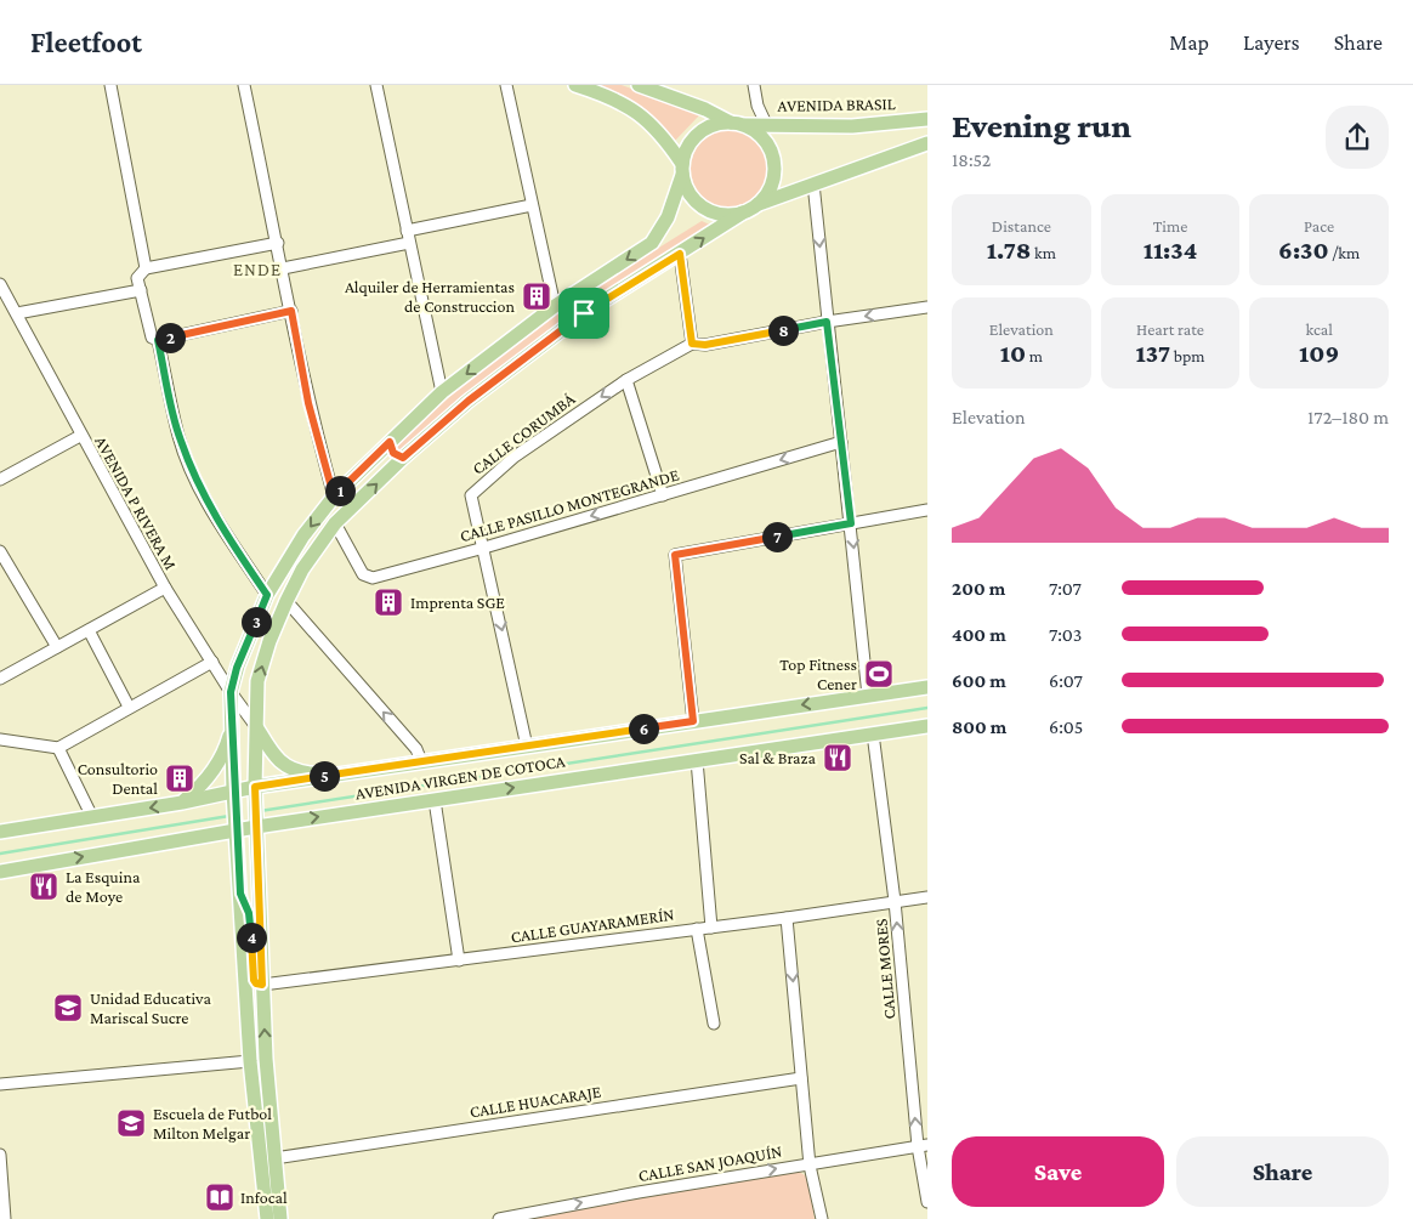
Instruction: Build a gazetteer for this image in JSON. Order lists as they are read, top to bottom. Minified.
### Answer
{"streets":{"main road":["AVENIDA BRASIL","AVENIDA VIRGEN DE COTOCA"],"street":["CALLE CORUMBÁ","AVENIDA P RIVERA M","CALLE PASILLO MONTEGRANDE","CALLE GUAYARAMERÍN","CALLE MORES","CALLE HUACARAJE","CALLE SAN JOAQUÍN"]},"crossings":[["CALLE CORUMBÁ","CALLE PASILLO MONTEGRANDE"],["CALLE CORUMBÁ","AVENIDA VIRGEN DE COTOCA"],["AVENIDA VIRGEN DE COTOCA","CALLE MORES"],["CALLE GUAYARAMERÍN","CALLE MORES"],["CALLE MORES","CALLE SAN JOAQUÍN"]],"one_way":["CALLE PASILLO MONTEGRANDE","CALLE MORES","CALLE SAN JOAQUÍN"],"districts":["ENDE"],"places":{"building":["Alquiler de Herramientas de Construccion","Imprenta SGE","Consultorio Dental"],"sports":["Top Fitness Cener"],"restaurant":["Sal & Braza","La Esquina de Moye"],"school or university":["Unidad Educativa Mariscal Sucre","Escuela de Futbol Milton Melgar"],"library":["Infocal"]},"page":{"header":"Fleetfoot","nav":["Map","Layers","Share"],"heading":["Evening run","18:52"],"stats":[["Distance","1.78 km"],["Time","11:34"],["Pace","6:30 /km"],["Elevation","10 m"],["Heart rate","137 bpm"],["kcal","109"]],"pins":["8","2","1","7","3","6","5","4"],"chart":["Elevation","172–180 m"],"list":[{"name":"200 m","note":"7:07"},{"name":"400 m","note":"7:03"},{"name":"600 m","note":"6:07"},{"name":"800 m","note":"6:05"}],"buttons":["Save","Share"]}}
